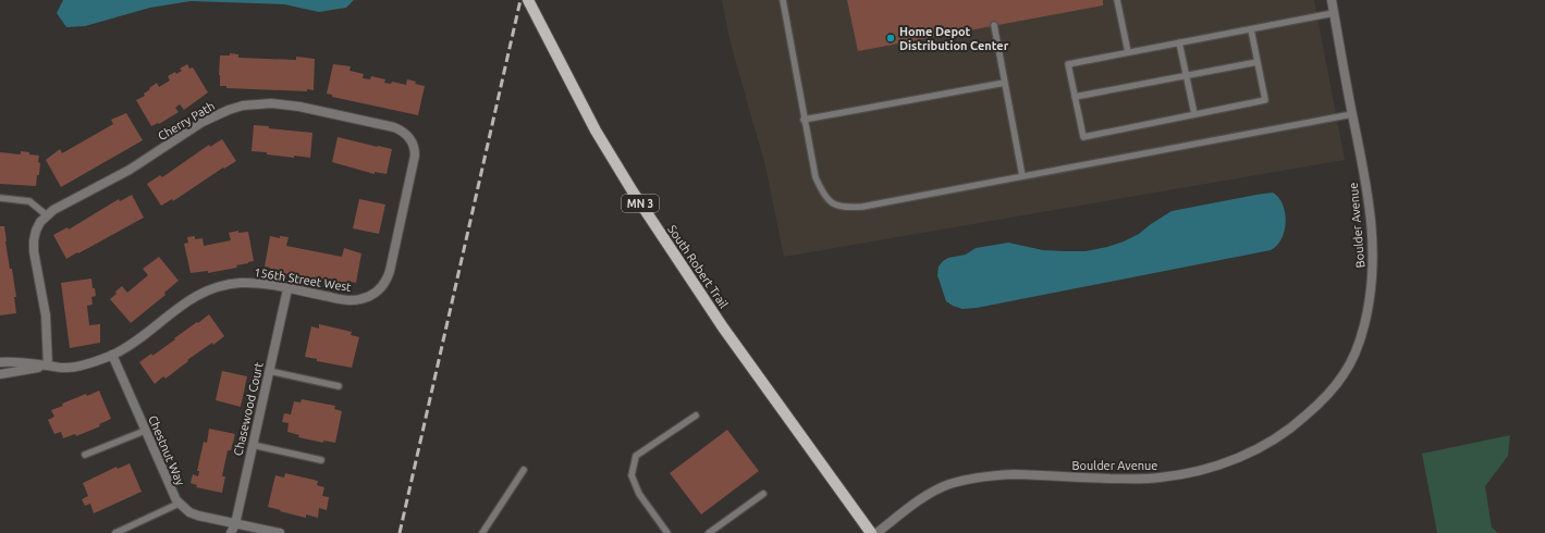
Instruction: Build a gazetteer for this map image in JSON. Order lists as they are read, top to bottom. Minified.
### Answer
{"streets":{"main road":["MN 3","South Robert Trail"],"street":["Cherry Path","Boulder Avenue","156th Street West","Chasewood Court","Chestnut Way"]},"crossings":[["Cherry Path","156th Street West"],["156th Street West","Chasewood Court"],["156th Street West","Chestnut Way"],["Chasewood Court","Chestnut Way"]],"places":["Home Depot Distribution Center"]}
